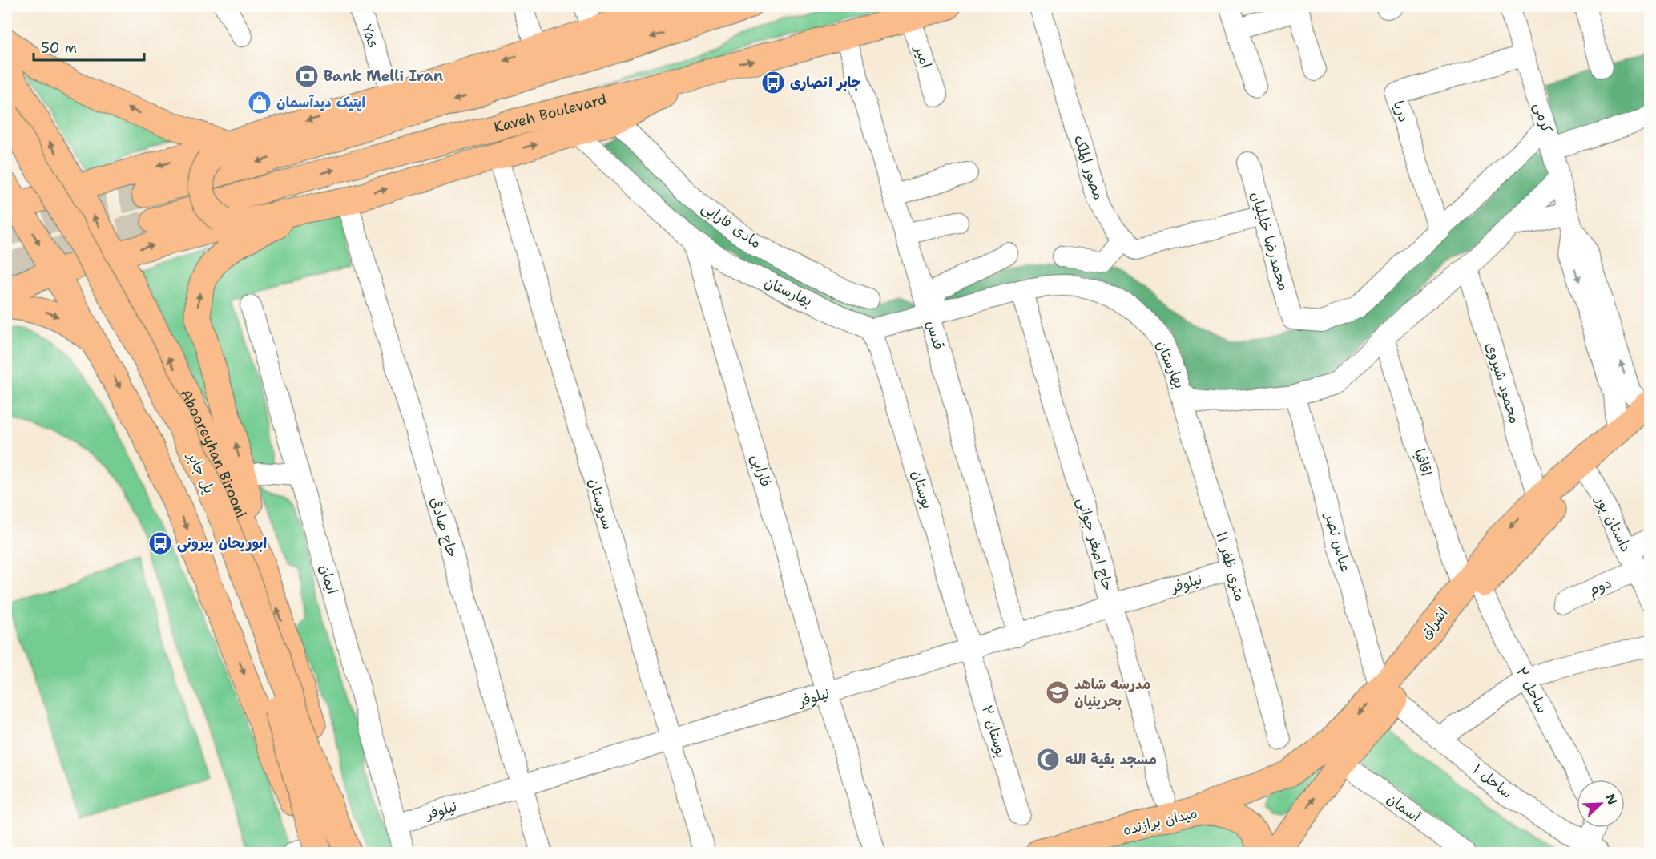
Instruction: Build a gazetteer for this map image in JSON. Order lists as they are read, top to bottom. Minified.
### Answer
{"streets":{"main road":["Kaveh Boulevard","Abooreyhan Birooni","پل جابر","اشراق","میدان برازنده"],"street":["Yas","امیر","دریا","کرمی","مصور الملک","مادی فارابی","محمدرضا خلیلیان","بهارستان","قدس","محمود شیروی","اقاقیا","فارابی","بوستان","سروستان","داستان پور","حاج صادقی","عباس نصر","حاج اصغر جوانی","۱۱ متری ظفر","ایمان","نیلوفر","دوم","ساحل ۲","بوستان ۲","ساحل ۱","آسمان"]},"crossings":[["امیر","Kaveh Boulevard"],["دریا","کرمی"],["دریا","محمدرضا خلیلیان"],["Kaveh Boulevard","قدس"],["کرمی","بهارستان"],["کرمی","اشراق"],["مصور الملک","محمدرضا خلیلیان"],["بهارستان","قدس"],["بهارستان","محمود شیروی"],["بهارستان","اقاقیا"],["بهارستان","فارابی"],["بهارستان","بوستان"],["بهارستان","عباس نصر"],["بهارستان","حاج اصغر جوانی"],["بهارستان","۱۱ متری ظفر"],["قدس","نیلوفر"],["محمود شیروی","اشراق"],["Abooreyhan Birooni","پل جابر"],["اقاقیا","اشراق"],["اقاقیا","ساحل ۲"],["فارابی","نیلوفر"],["بوستان","نیلوفر"],["بوستان","بوستان ۲"],["سروستان","نیلوفر"],["داستان پور","دوم"],["داستان پور","اشراق"],["حاج صادقی","نیلوفر"],["عباس نصر","اشراق"],["عباس نصر","ساحل ۱"],["حاج اصغر جوانی","نیلوفر"],["۱۱ متری ظفر","نیلوفر"],["ایمان","نیلوفر"],["نیلوفر","بوستان ۲"],["اشراق","ساحل ۲"],["اشراق","ساحل ۱"],["اشراق","آسمان"],["اشراق","میدان برازنده"]],"places":{"bank":["Bank Melli Iran"],"bus stop":["جابر انصاری","ابوریحان بیرونی"],"shop":["اپتیک دیدآسمان"],"school or university":["مدرسه شاهد بحرینیان"],"mosque":["مسجد بقیة الله"]},"scale_bar":"50 m","north":"top right"}
